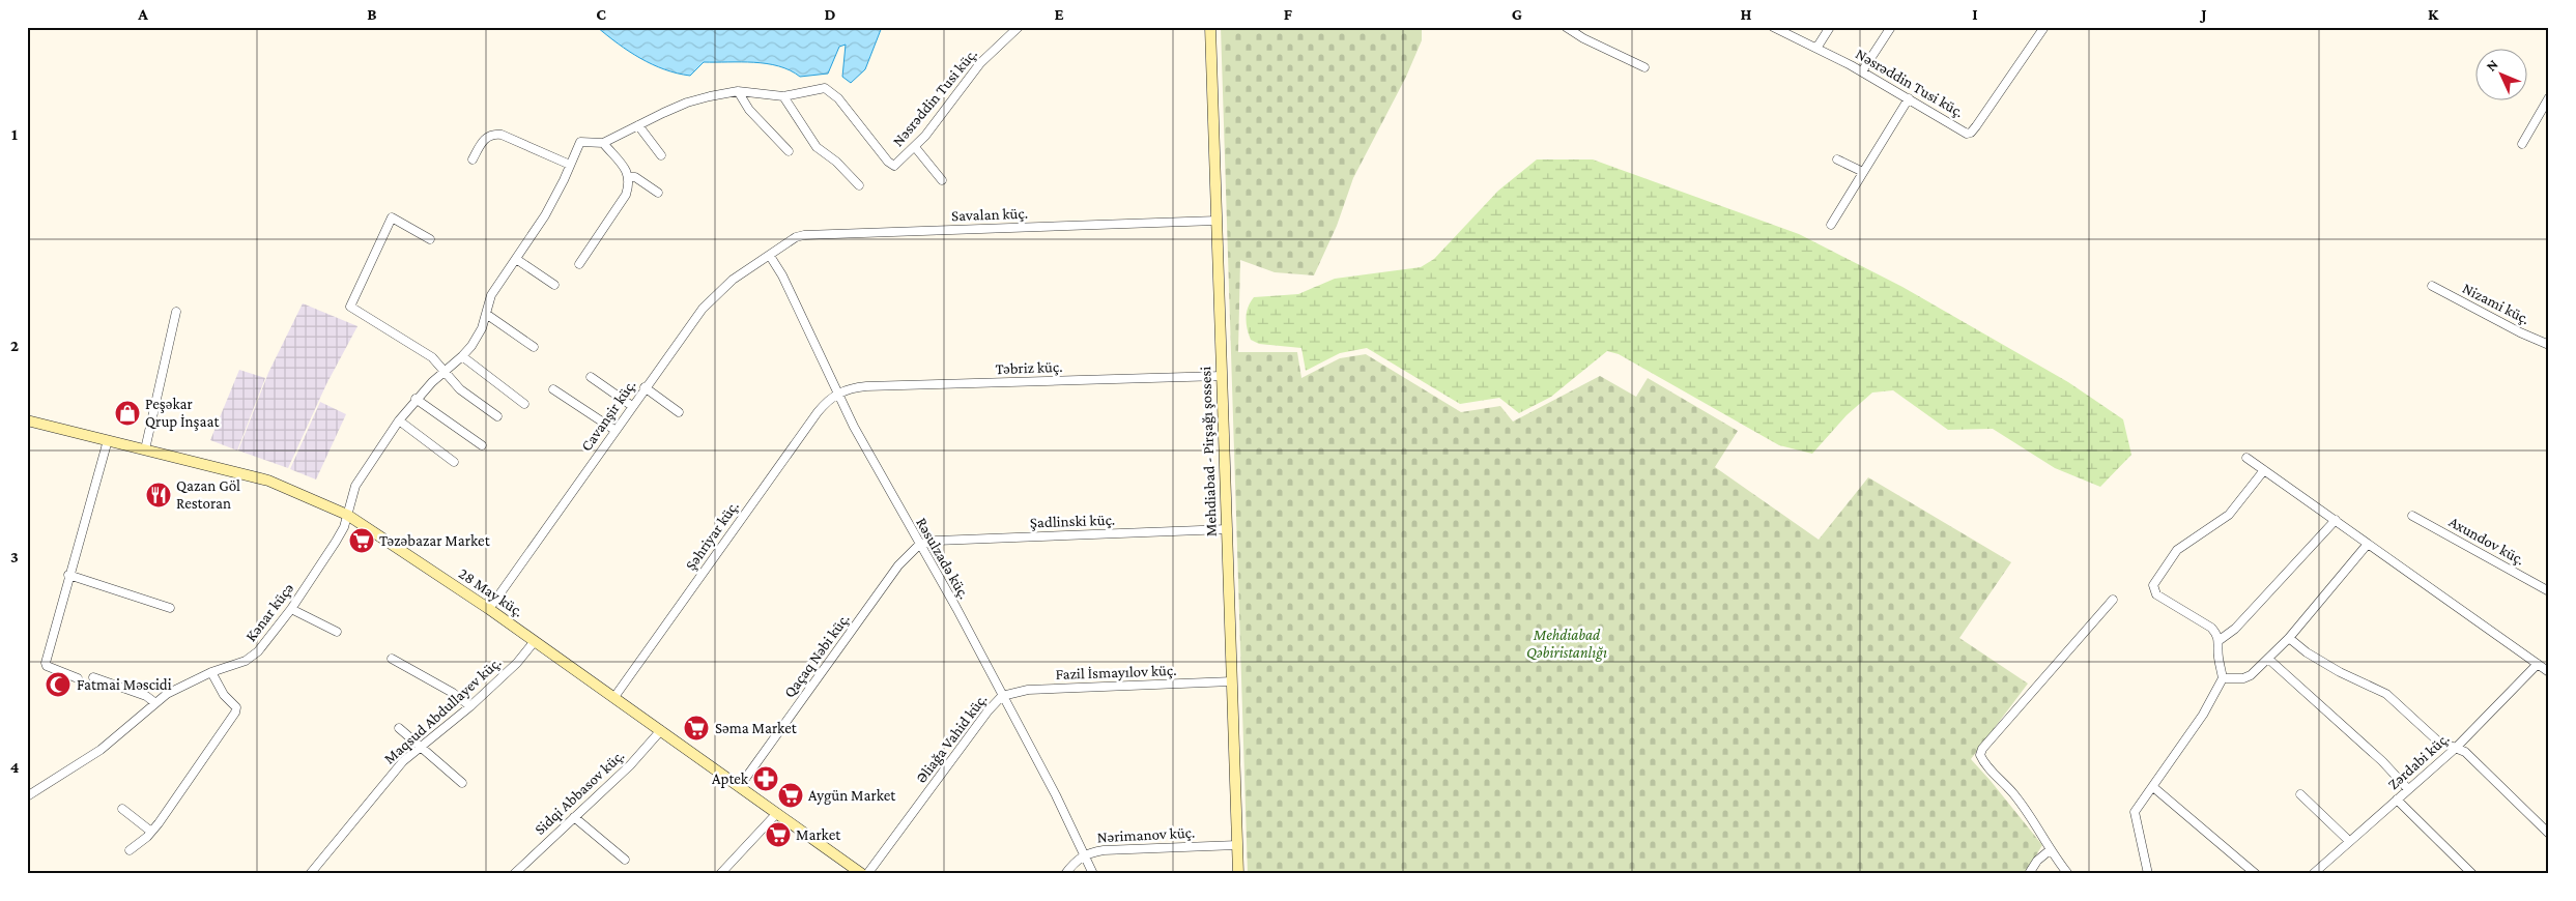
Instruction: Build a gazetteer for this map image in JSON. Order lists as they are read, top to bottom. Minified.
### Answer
{"streets":{"street":["Nəsrəddin Tusi küç.","Savalan küç.","Nizami küç.","Təbriz küç.","Cavanşir küç.","Mehdiabad - Pirşağı şossesi","Şadlinski küç.","Şəhriyar küç.","Axundov küç.","Rəsulzadə küç.","28 May küç.","Kənar küçə","Qaçaq Nəbi küç.","Fazil İsmayılov küç.","Maqsud Abdullayev küç.","Əliağa Vahid küç.","Zərdabi küç.","Sidqi Abbasov küç.","Nərimanov küç."]},"crossings":[["Nəsrəddin Tusi küç.","Kənar küçə"],["Savalan küç.","Cavanşir küç."],["Savalan küç.","Mehdiabad - Pirşağı şossesi"],["Savalan küç.","Rəsulzadə küç."],["Təbriz küç.","Mehdiabad - Pirşağı şossesi"],["Təbriz küç.","Şəhriyar küç."],["Təbriz küç.","Rəsulzadə küç."],["Cavanşir küç.","Rəsulzadə küç."],["Cavanşir küç.","28 May küç."],["Mehdiabad - Pirşağı şossesi","Şadlinski küç."],["Mehdiabad - Pirşağı şossesi","Fazil İsmayılov küç."],["Mehdiabad - Pirşağı şossesi","Nərimanov küç."],["Şadlinski küç.","Rəsulzadə küç."],["Şadlinski küç.","Qaçaq Nəbi küç."],["Şəhriyar küç.","Rəsulzadə küç."],["Şəhriyar küç.","28 May küç."],["Rəsulzadə küç.","Qaçaq Nəbi küç."],["Rəsulzadə küç.","Fazil İsmayılov küç."],["Rəsulzadə küç.","Əliağa Vahid küç."],["Rəsulzadə küç.","Nərimanov küç."],["28 May küç.","Kənar küçə"],["28 May küç.","Qaçaq Nəbi küç."],["28 May küç.","Maqsud Abdullayev küç."],["28 May küç.","Sidqi Abbasov küç."],["Fazil İsmayılov küç.","Əliağa Vahid küç."]],"parks":["Mehdiabad Qəbiristanlığı"],"places":{"shop":["Peşəkar Qrup İnşaat"],"restaurant":["Qazan Göl Restoran"],"supermarket":["Təzəbazar Market","Səma Market","Aygün Market","Market"],"mosque":["Fatmai Məscidi"],"pharmacy":["Aptek"]},"north":"top left","grid":{"columns":["A","B","C","D","E","F","G","H","I","J","K"],"rows":["1","2","3","4"]}}
